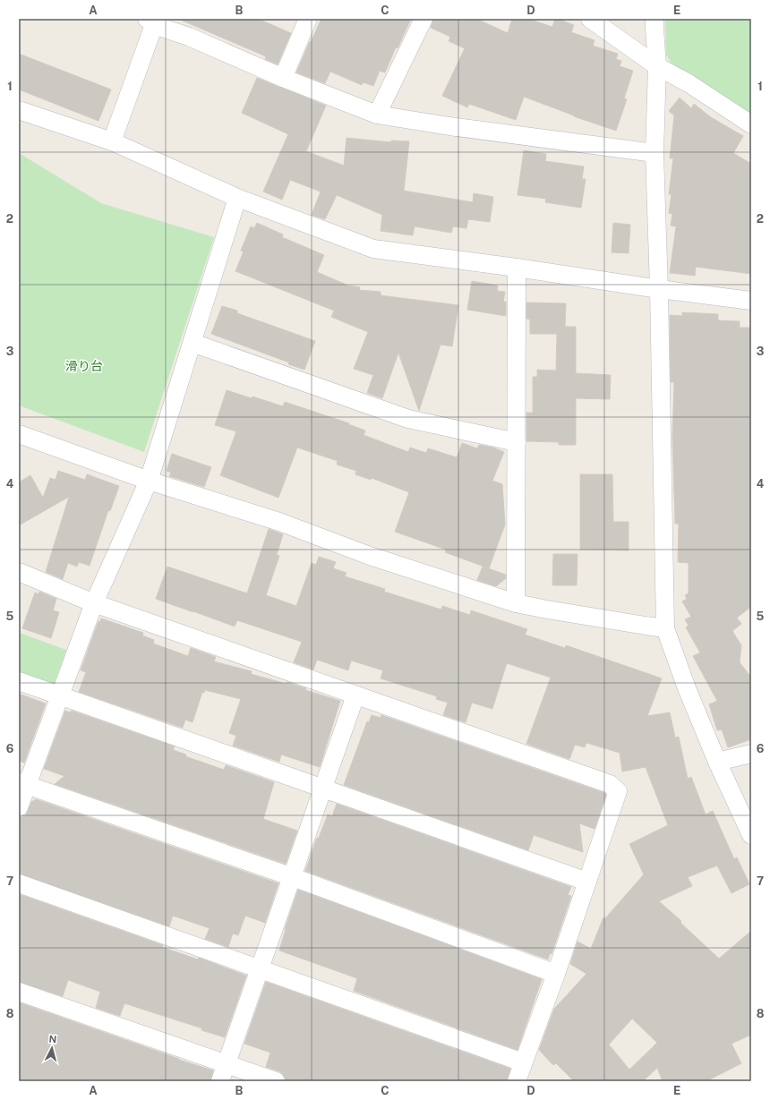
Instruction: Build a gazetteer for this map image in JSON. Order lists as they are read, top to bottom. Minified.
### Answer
{"parks":["滑り台"],"north":"top","grid":{"columns":["A","B","C","D","E"],"rows":["1","2","3","4","5","6","7","8"]}}
